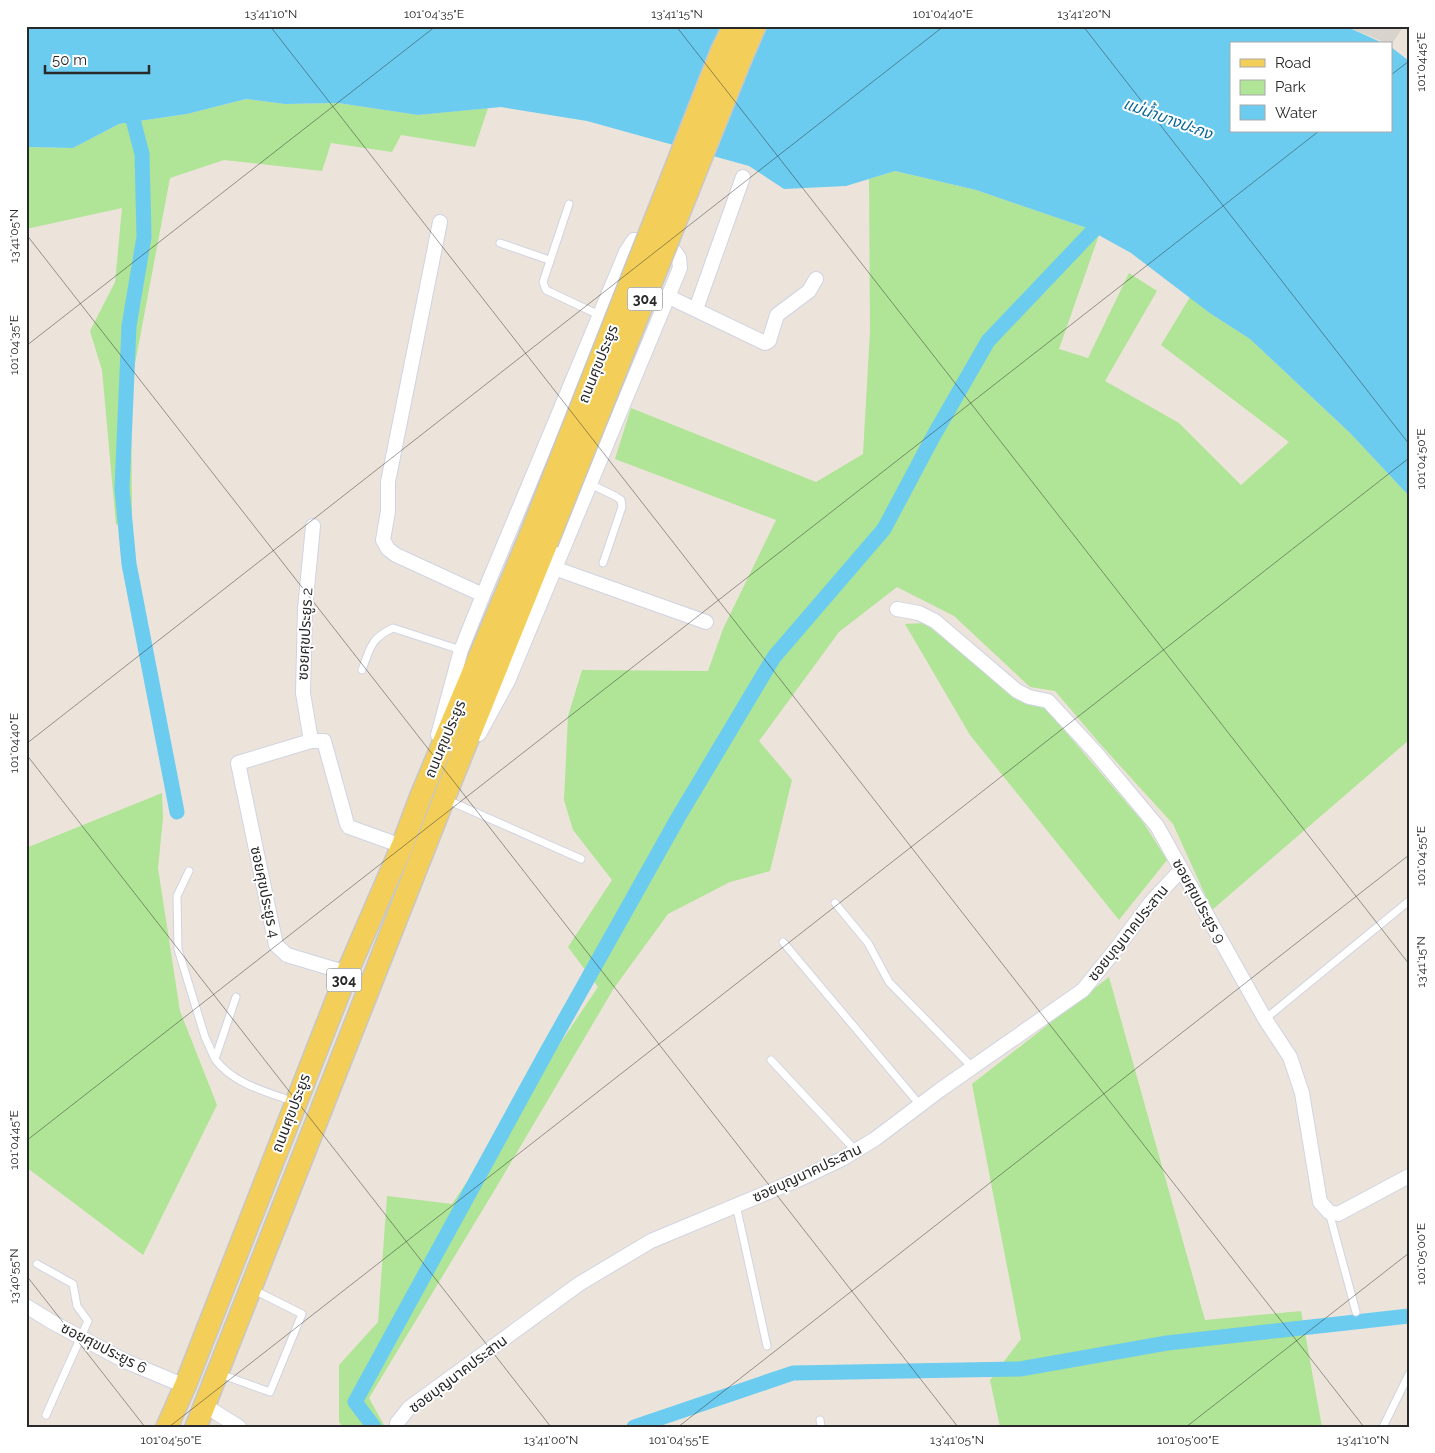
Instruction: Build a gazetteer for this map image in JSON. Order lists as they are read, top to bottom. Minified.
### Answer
{"streets":{"main road":["304","ถนนศุขประยูร"],"street":["ซอยศุขประยูร 2","ซอยศุขประยูร 4","ซอยศุขประยูร 9","ซอยบุญนาคประสาน","ซอยศุขประยูร 6"]},"crossings":[["ถนนศุขประยูร","ซอยศุขประยูร 4"],["ถนนศุขประยูร","ซอยศุขประยูร 6"],["ซอยศุขประยูร 2","ซอยศุขประยูร 4"],["ซอยศุขประยูร 9","ซอยบุญนาคประสาน"]],"water":["แม่น้ำบางปะกง"],"legend":["Road","Park","Water"],"scale_bar":"50 m","coordinates":["13°41'10\"N","101°04'35\"E","13°41'15\"N","101°04'40\"E","13°41'20\"N","101°04'45\"E","13°41'05\"N","101°04'50\"E","101°04'55\"E","101°05'00\"E","13°40'55\"N","13°41'00\"N"]}
